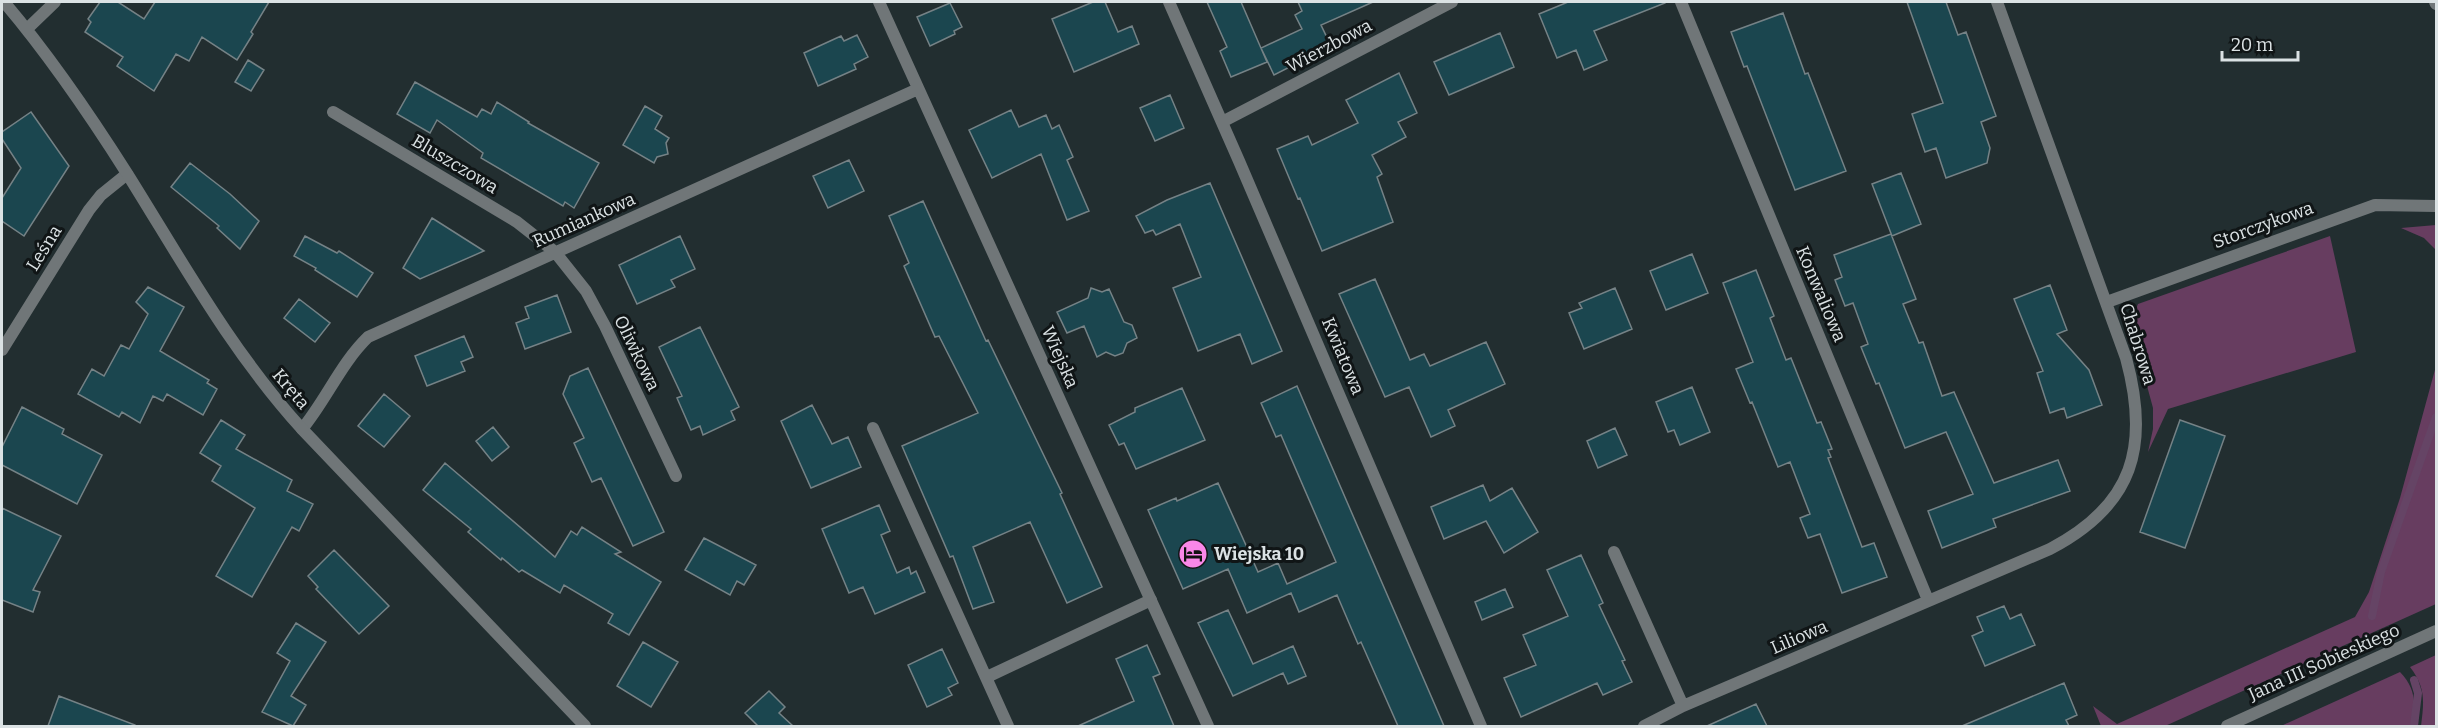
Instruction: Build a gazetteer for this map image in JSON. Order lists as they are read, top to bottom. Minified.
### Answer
{"streets":{"street":["Wierzbowa","Bluszczowa","Rumiankowa","Storczykowa","Leśna","Konwaliowa","Chabrowa","Oliwkowa","Kwiatowa","Wiejska","Kręta","Liliowa","Jana III Sobieskiego"]},"crossings":[["Wierzbowa","Kwiatowa"],["Bluszczowa","Rumiankowa"],["Bluszczowa","Oliwkowa"],["Rumiankowa","Oliwkowa"],["Rumiankowa","Wiejska"],["Rumiankowa","Kręta"],["Storczykowa","Chabrowa"],["Leśna","Kręta"],["Konwaliowa","Chabrowa"],["Konwaliowa","Liliowa"],["Chabrowa","Liliowa"]],"places":{"hotel":["Wiejska 10"]},"scale_bar":"20 m"}
